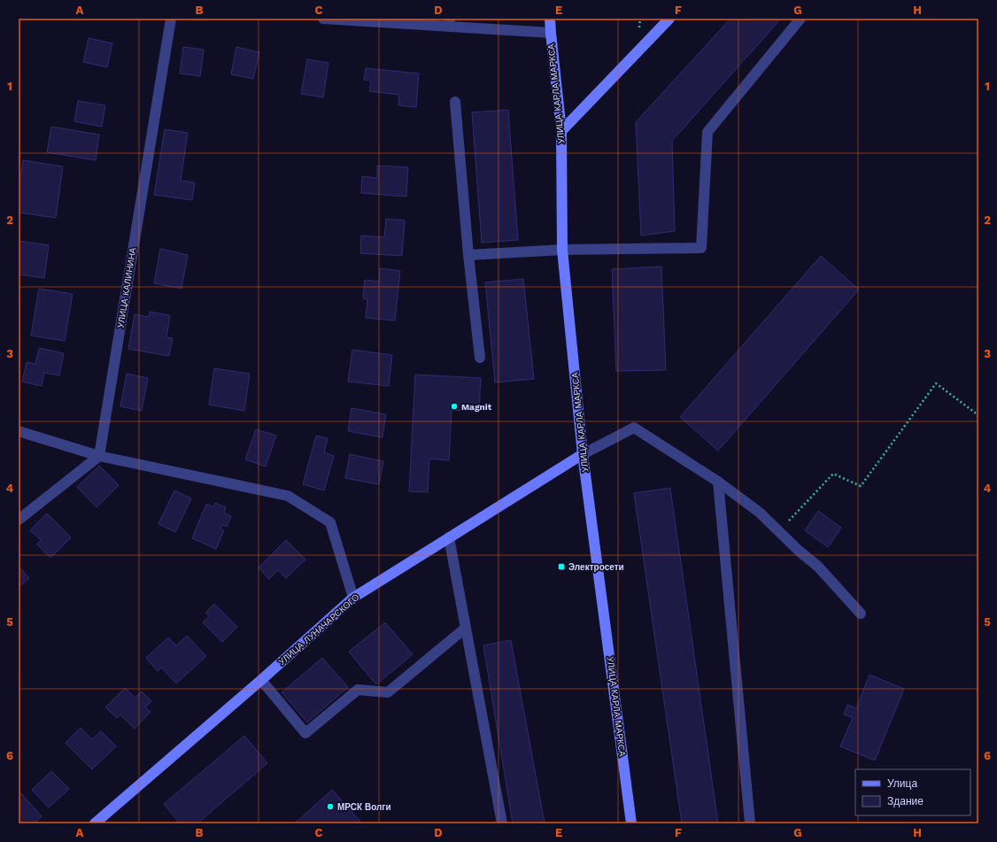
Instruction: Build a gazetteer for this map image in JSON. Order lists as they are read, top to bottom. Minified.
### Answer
{"streets":{"street":["УЛИЦА КАРЛА МАРКСА","УЛИЦА КАЛИНИНА","УЛИЦА ЛУНАЧАРСКОГО"]},"crossings":[["УЛИЦА КАРЛА МАРКСА","УЛИЦА ЛУНАЧАРСКОГО"]],"places":{"other":["Magnit","МРСК Волги"],"transit":["Электросети"]},"legend":["Улица","Здание"],"grid":{"columns":["A","B","C","D","E","F","G","H"],"rows":["1","2","3","4","5","6"]}}
